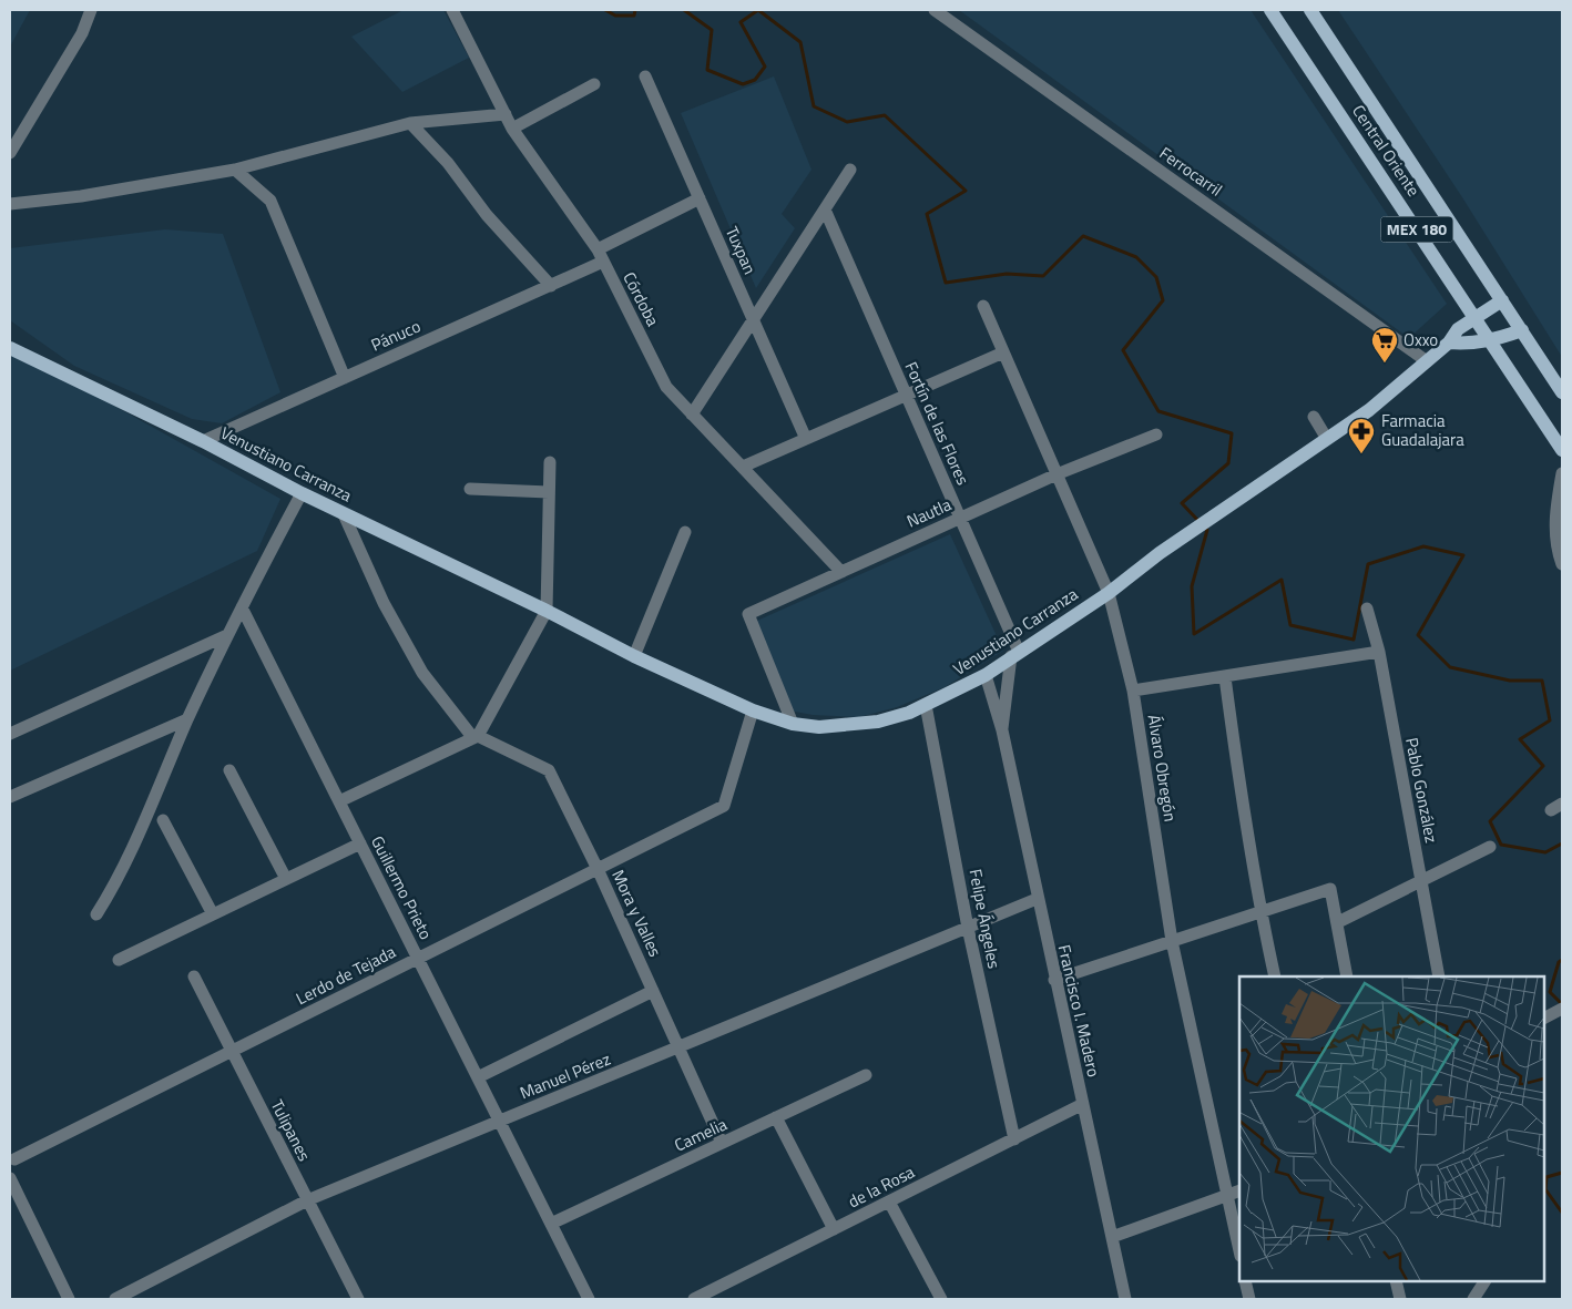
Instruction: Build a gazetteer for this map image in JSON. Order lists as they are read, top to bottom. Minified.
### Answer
{"streets":{"main road":["Central Oriente","MEX 180","Venustiano Carranza"],"street":["Ferrocarril","Tuxpan","Córdoba","Pánuco","Fortín de las Flores","Nautla","Álvaro Obregón","Pablo González","Guillermo Prieto","Mora y Valles","Felipe Ángeles","Lerdo de Tejada","Francisco I. Madero","Manuel Pérez","Tulipanes","Camelia","de la Rosa"]},"crossings":[["Central Oriente","Venustiano Carranza"],["Ferrocarril","Venustiano Carranza"],["Córdoba","Pánuco"],["Córdoba","Nautla"],["Pánuco","Venustiano Carranza"],["Fortín de las Flores","Venustiano Carranza"],["Fortín de las Flores","Nautla"],["Fortín de las Flores","Francisco I. Madero"],["Venustiano Carranza","Nautla"],["Venustiano Carranza","Álvaro Obregón"],["Venustiano Carranza","Felipe Ángeles"],["Venustiano Carranza","Lerdo de Tejada"],["Venustiano Carranza","Francisco I. Madero"],["Nautla","Álvaro Obregón"],["Guillermo Prieto","Lerdo de Tejada"],["Guillermo Prieto","Manuel Pérez"],["Guillermo Prieto","Camelia"],["Mora y Valles","Lerdo de Tejada"],["Mora y Valles","Manuel Pérez"],["Mora y Valles","Camelia"],["Felipe Ángeles","Manuel Pérez"],["Felipe Ángeles","de la Rosa"],["Lerdo de Tejada","Tulipanes"],["Francisco I. Madero","Manuel Pérez"],["Francisco I. Madero","de la Rosa"],["Manuel Pérez","Tulipanes"]],"places":{"supermarket":["Oxxo"],"pharmacy":["Farmacia Guadalajara"]}}
